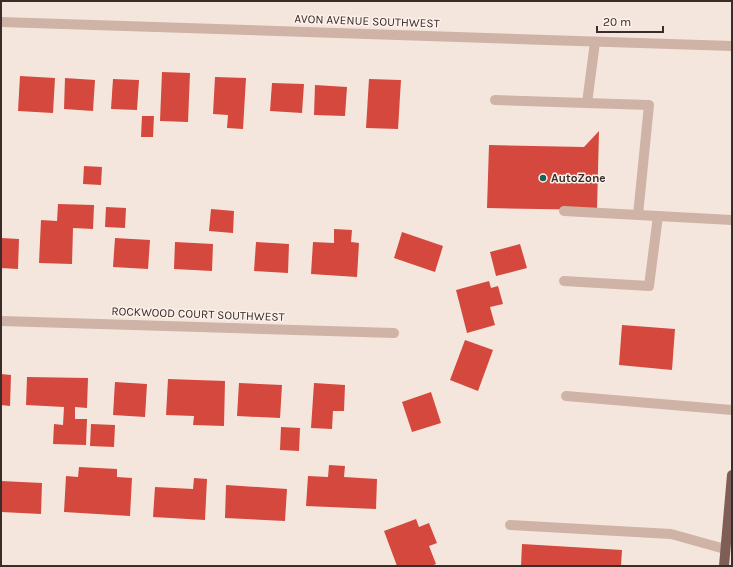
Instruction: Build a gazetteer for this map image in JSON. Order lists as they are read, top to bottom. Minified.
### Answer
{"streets":{"street":["AVON AVENUE SOUTHWEST","ROCKWOOD COURT SOUTHWEST"]},"places":["AutoZone"],"scale_bar":"20 m"}
